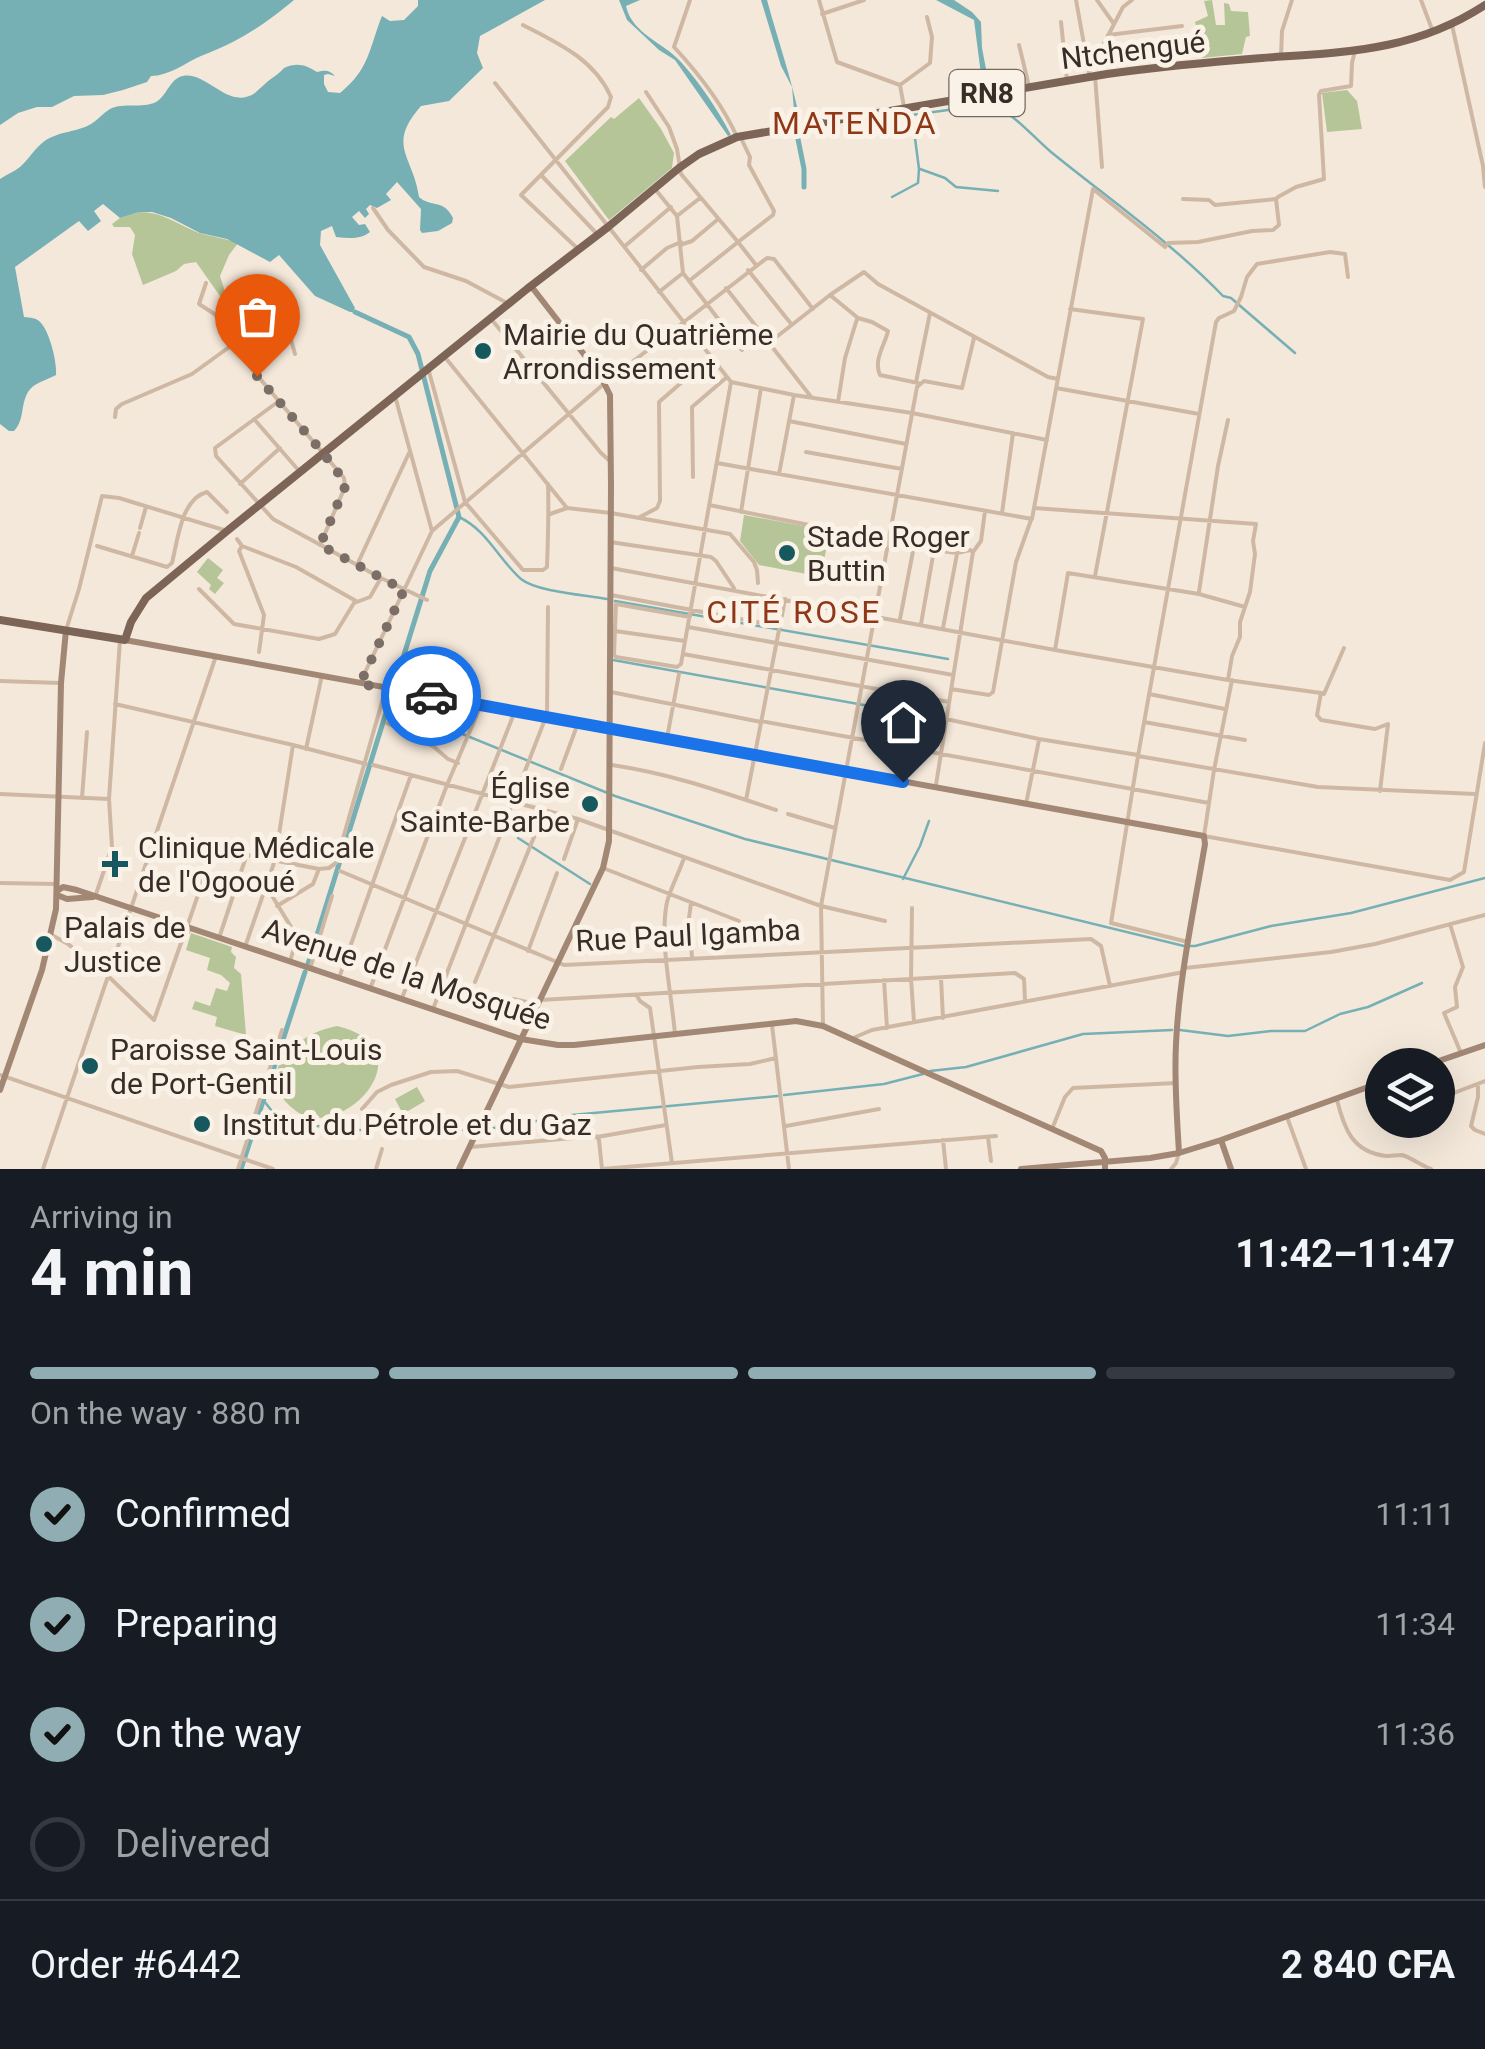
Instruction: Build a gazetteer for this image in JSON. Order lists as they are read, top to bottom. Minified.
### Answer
{"streets":{"main road":["Ntchengué","RN8"],"street":["Rue Paul Igamba","Avenue de la Mosquée"]},"districts":["MATENDA","CITÉ ROSE"],"places":{"other":["Mairie du Quatrième Arrondissement","Stade Roger Buttin","Église Sainte-Barbe","Palais de Justice","Paroisse Saint-Louis de Port-Gentil","Institut du Pétrole et du Gaz"],"health":["Clinique Médicale de l'Ogooué"]},"page":{"heading":["4 min","Arriving in","11:42–11:47"],"panel":["Order #6442","2 840 CFA"],"bar":"On the way · 880 m","list":[["Confirmed","11:11"],["Preparing","11:34"],["On the way","11:36"],"Delivered"]}}
